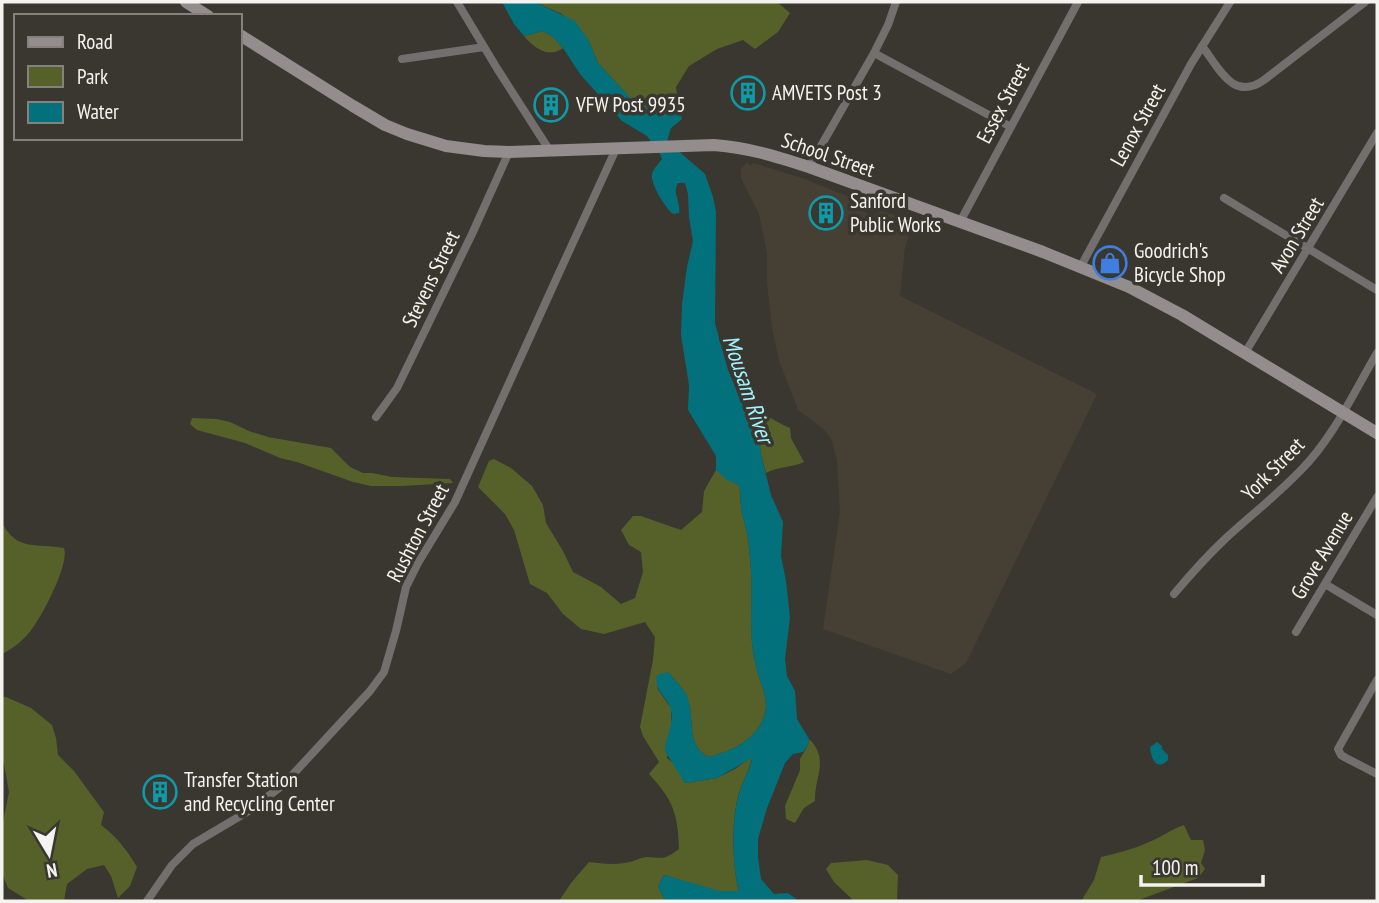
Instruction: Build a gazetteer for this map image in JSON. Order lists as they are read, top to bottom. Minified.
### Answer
{"streets":{"street":["Essex Street","Lenox Street","School Street","Avon Street","Stevens Street","York Street","Rushton Street","Grove Avenue"]},"crossings":[["Essex Street","School Street"],["Lenox Street","School Street"],["School Street","Avon Street"],["School Street","Stevens Street"],["School Street","York Street"],["School Street","Rushton Street"]],"water":["Mousam River"],"places":{"building":["AMVETS Post 3","VFW Post 9935","Sanford Public Works","Transfer Station and Recycling Center"],"shop":["Goodrich's Bicycle Shop"]},"legend":["Road","Park","Water"],"scale_bar":"100 m","north":"bottom"}
